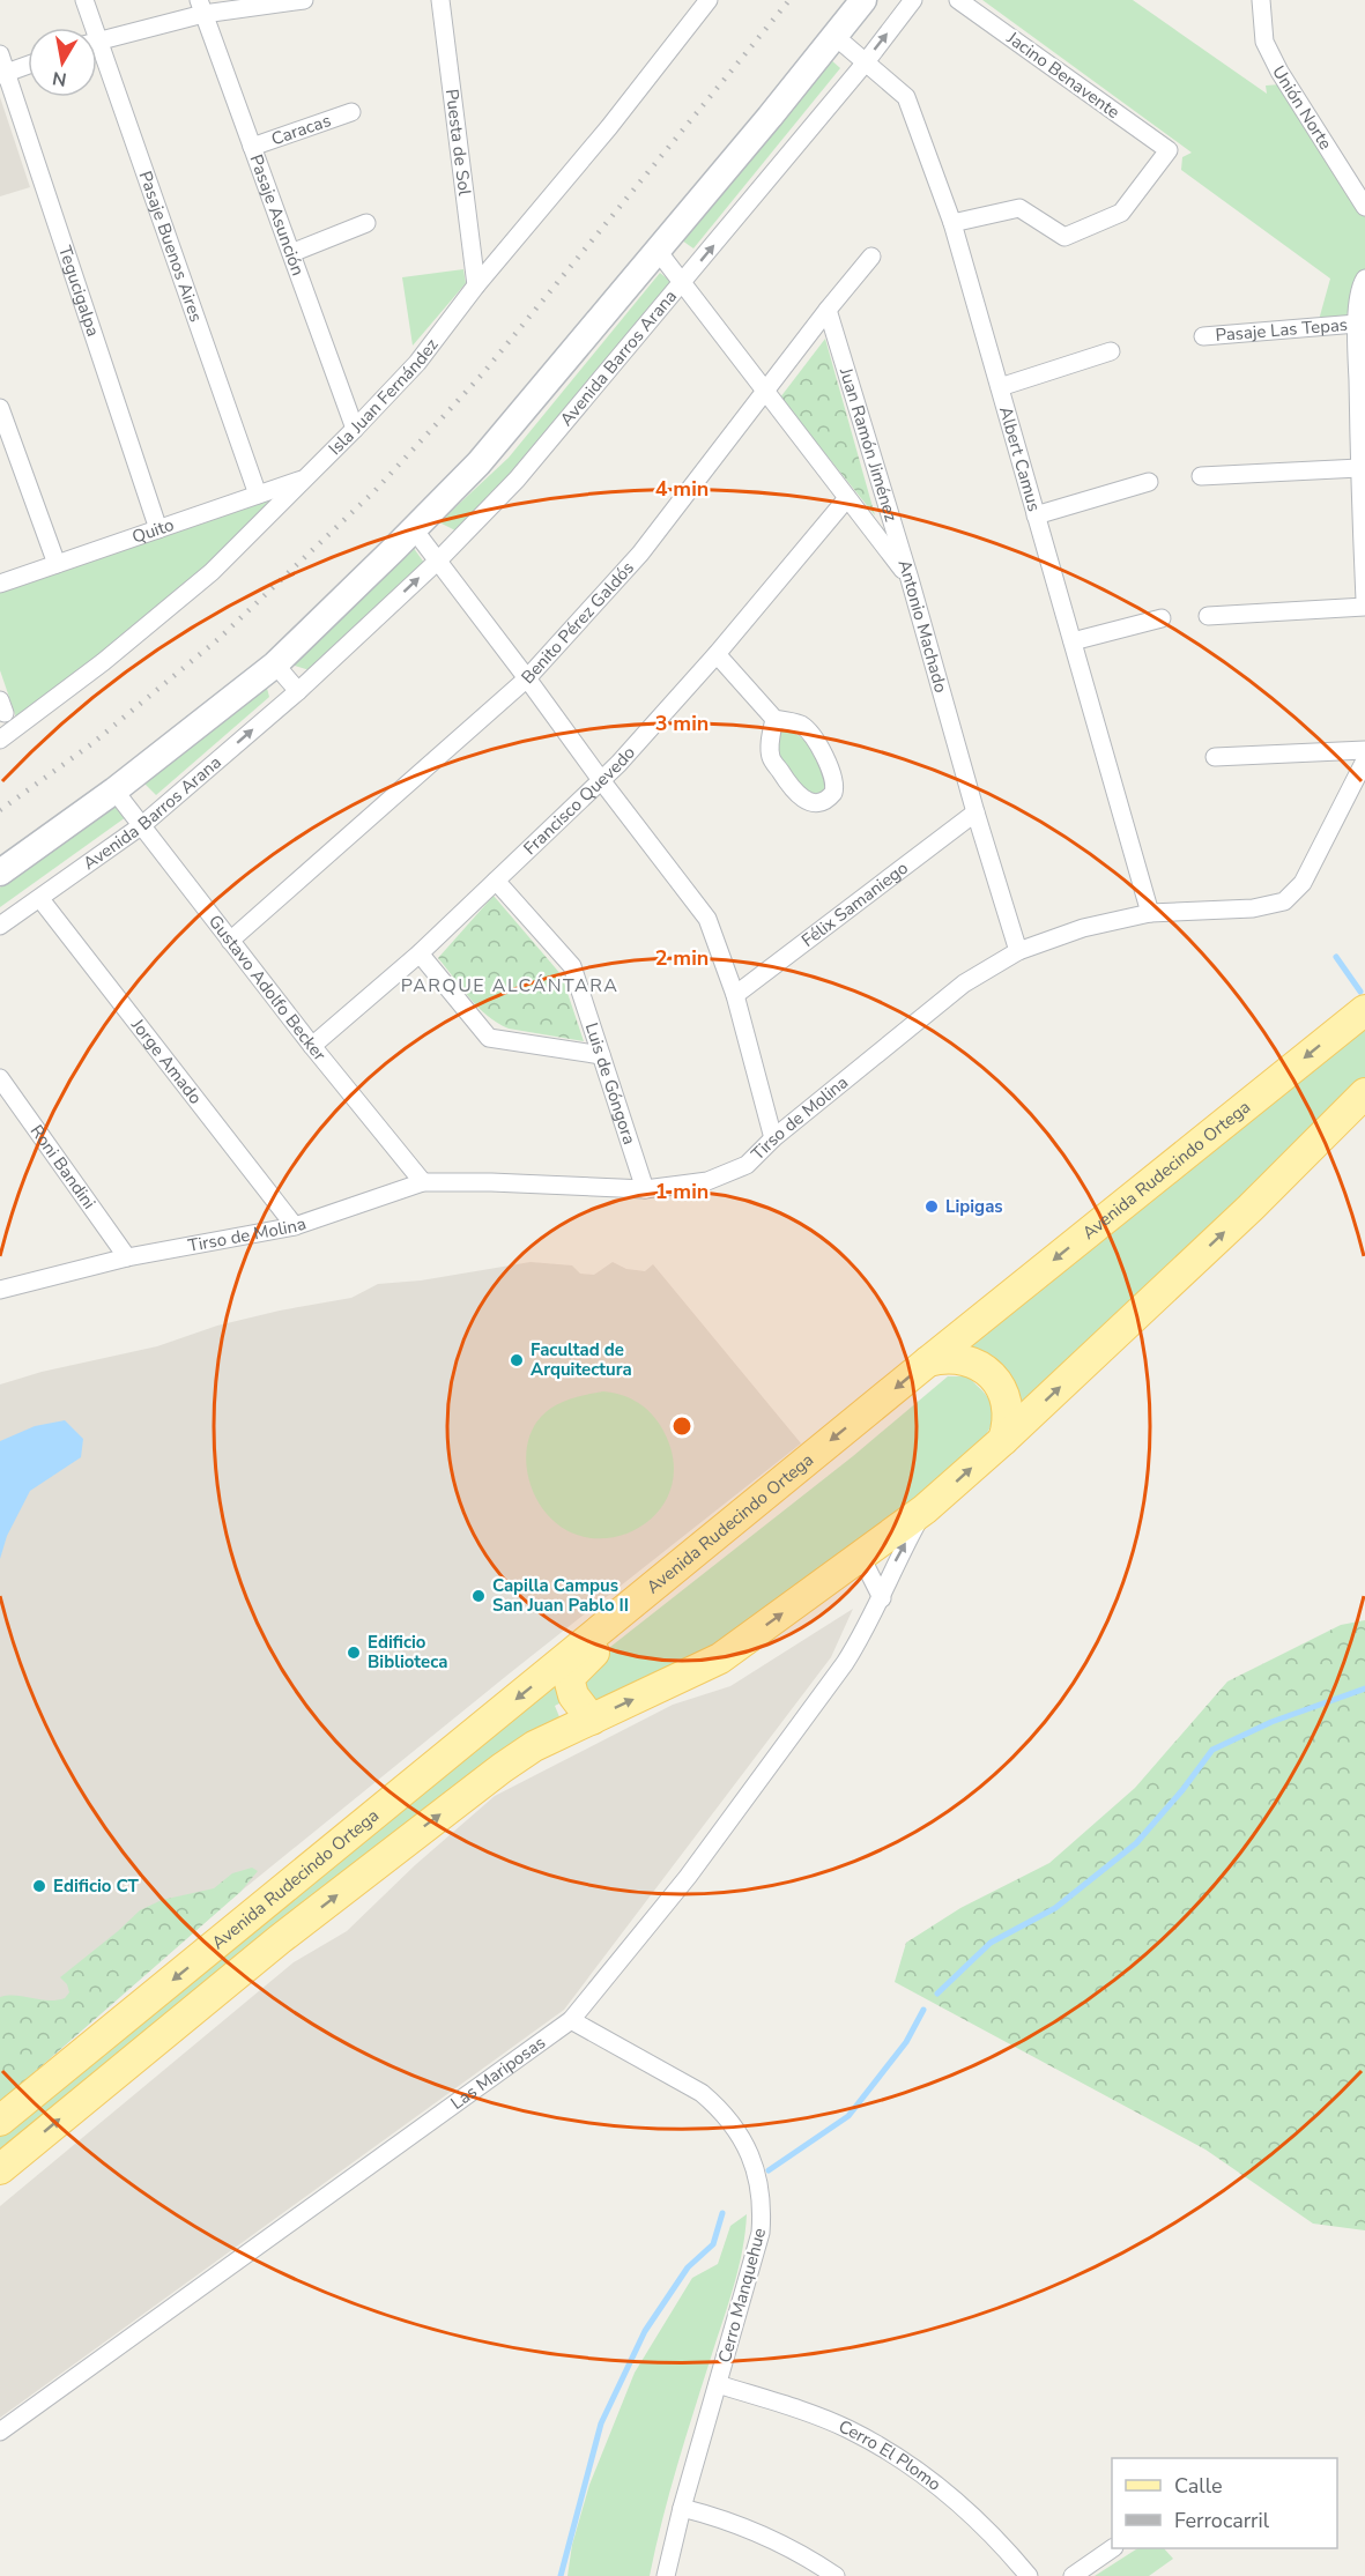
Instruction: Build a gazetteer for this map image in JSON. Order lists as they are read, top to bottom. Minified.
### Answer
{"streets":{"main road":["Avenida Rudecindo Ortega"],"street":["Jacino Benavente","Unión Norte","Caracas","Puesta de Sol","Pasaje Asunción","Pasaje Buenos Aires","Tegucigalpa","Pasaje Las Tepas","Avenida Barros Arana","Isla Juan Fernández","Juan Ramón Jiménez","Albert Camus","Quito","Benito Pérez Galdós","Antonio Machado","Francisco Quevedo","Félix Samaniego","Gustavo Adolfo Becker","Jorge Amado","Luis de Góngora","Tirso de Molina","Roni Bandini","Las Mariposas","Cerro Manquehue","Cerro El Plomo"]},"crossings":[["Jacino Benavente","Albert Camus"],["Caracas","Pasaje Asunción"],["Puesta de Sol","Isla Juan Fernández"],["Pasaje Asunción","Isla Juan Fernández"],["Pasaje Buenos Aires","Quito"],["Tegucigalpa","Quito"],["Avenida Barros Arana","Albert Camus"],["Avenida Barros Arana","Antonio Machado"],["Avenida Barros Arana","Gustavo Adolfo Becker"],["Avenida Barros Arana","Jorge Amado"],["Isla Juan Fernández","Quito"],["Juan Ramón Jiménez","Benito Pérez Galdós"],["Juan Ramón Jiménez","Antonio Machado"],["Albert Camus","Tirso de Molina"],["Benito Pérez Galdós","Antonio Machado"],["Benito Pérez Galdós","Gustavo Adolfo Becker"],["Antonio Machado","Francisco Quevedo"],["Antonio Machado","Félix Samaniego"],["Antonio Machado","Tirso de Molina"],["Francisco Quevedo","Gustavo Adolfo Becker"],["Francisco Quevedo","Luis de Góngora"],["Gustavo Adolfo Becker","Tirso de Molina"],["Jorge Amado","Tirso de Molina"],["Luis de Góngora","Tirso de Molina"],["Tirso de Molina","Roni Bandini"],["Las Mariposas","Cerro Manquehue"],["Cerro Manquehue","Cerro El Plomo"]],"one_way":["Avenida Barros Arana"],"districts":["PARQUE ALCÁNTARA"],"places":["Lipigas","Facultad de Arquitectura","Capilla Campus San Juan Pablo II","Edificio Biblioteca","Edificio CT"],"legend":["Calle","Ferrocarril"],"north":"bottom","rings":["4 min","3 min","2 min","1 min"]}
